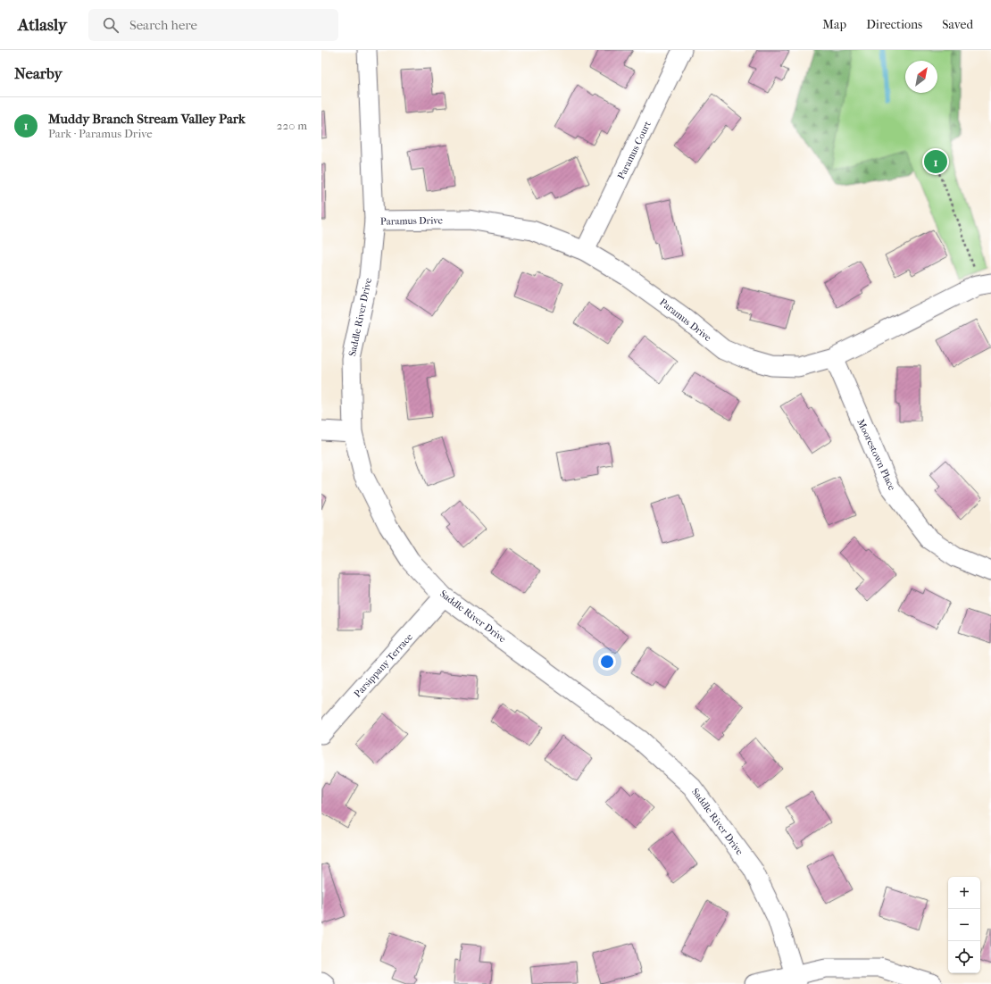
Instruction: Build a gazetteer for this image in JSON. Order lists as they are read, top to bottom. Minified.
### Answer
{"streets":{"street":["Paramus Court","Paramus Drive","Saddle River Drive","Moorestown Place","Parsippany Terrace"]},"crossings":[["Paramus Court","Paramus Drive"],["Paramus Drive","Saddle River Drive"],["Paramus Drive","Moorestown Place"],["Saddle River Drive","Parsippany Terrace"]],"north":"top right","page":{"header":"Atlasly","search":"Search here","nav":["Map","Directions","Saved"],"heading":"Nearby","list":[{"mark":"1","name":"Muddy Branch Stream Valley Park","note":"Park · Paramus Drive","value":"220 m"}],"pins":"1","map_buttons":["+","−"]}}
